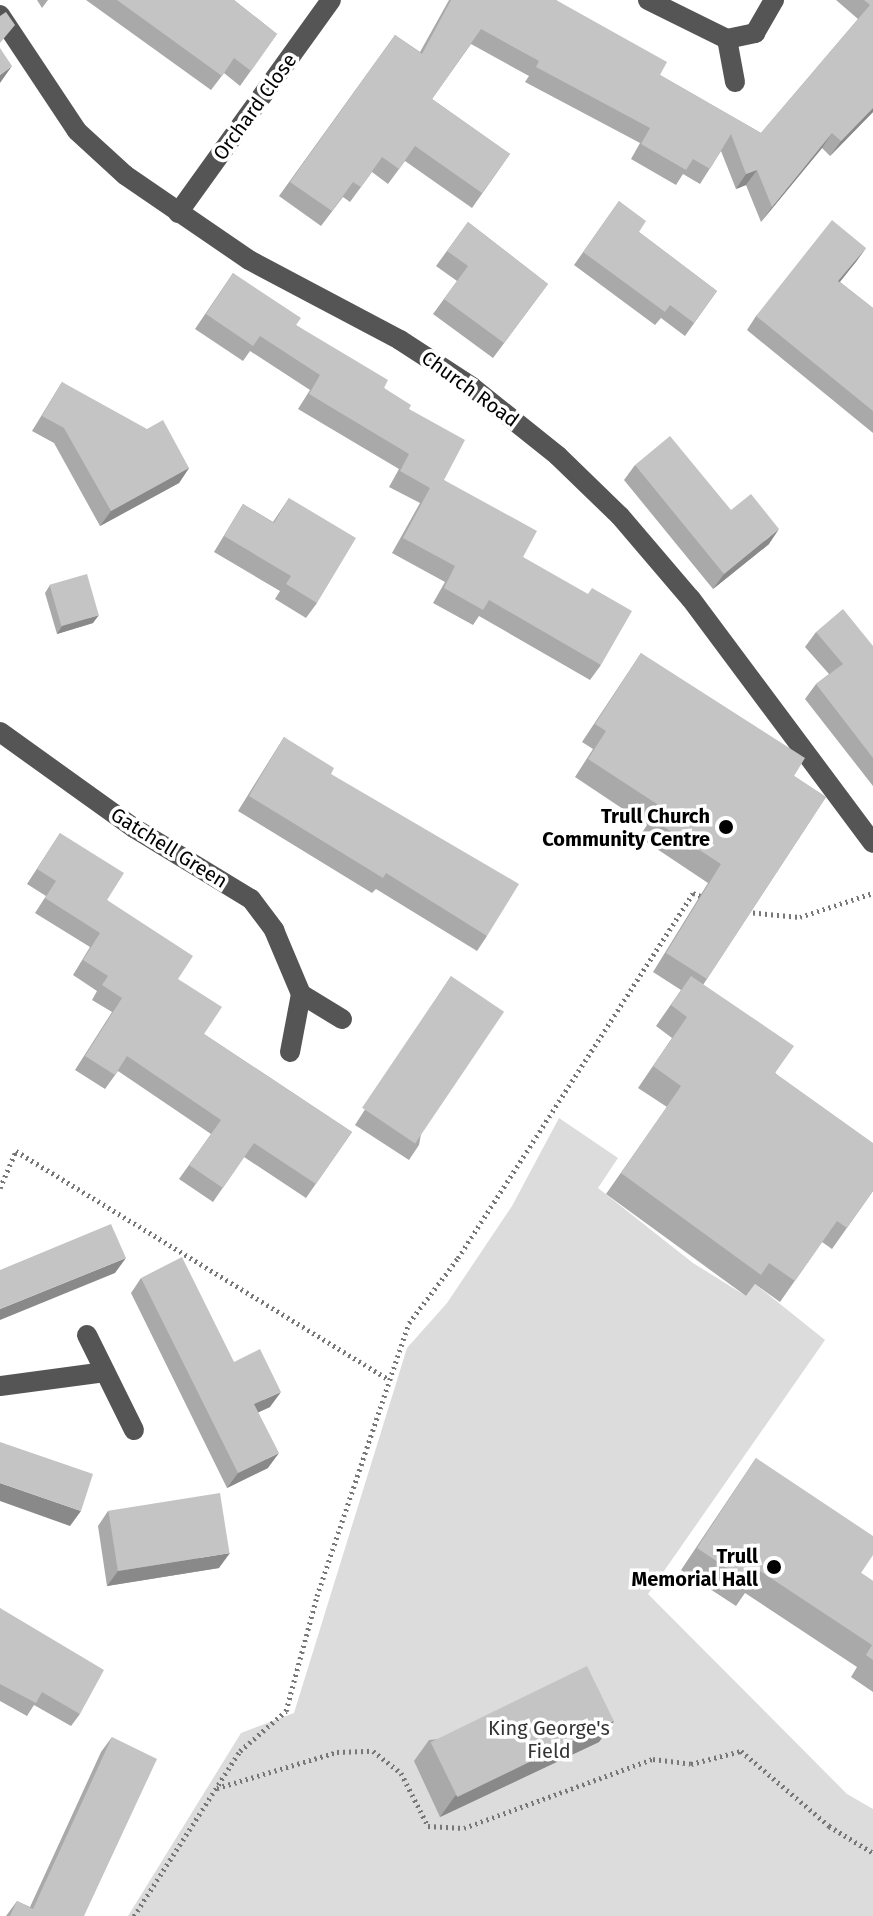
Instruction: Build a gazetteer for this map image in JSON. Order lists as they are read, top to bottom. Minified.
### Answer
{"streets":{"street":["Orchard Close","Church Road","Gatchell Green"]},"crossings":[["Orchard Close","Church Road"]],"parks":["King George's Field"],"places":["Trull Church Community Centre","Trull Memorial Hall"]}
